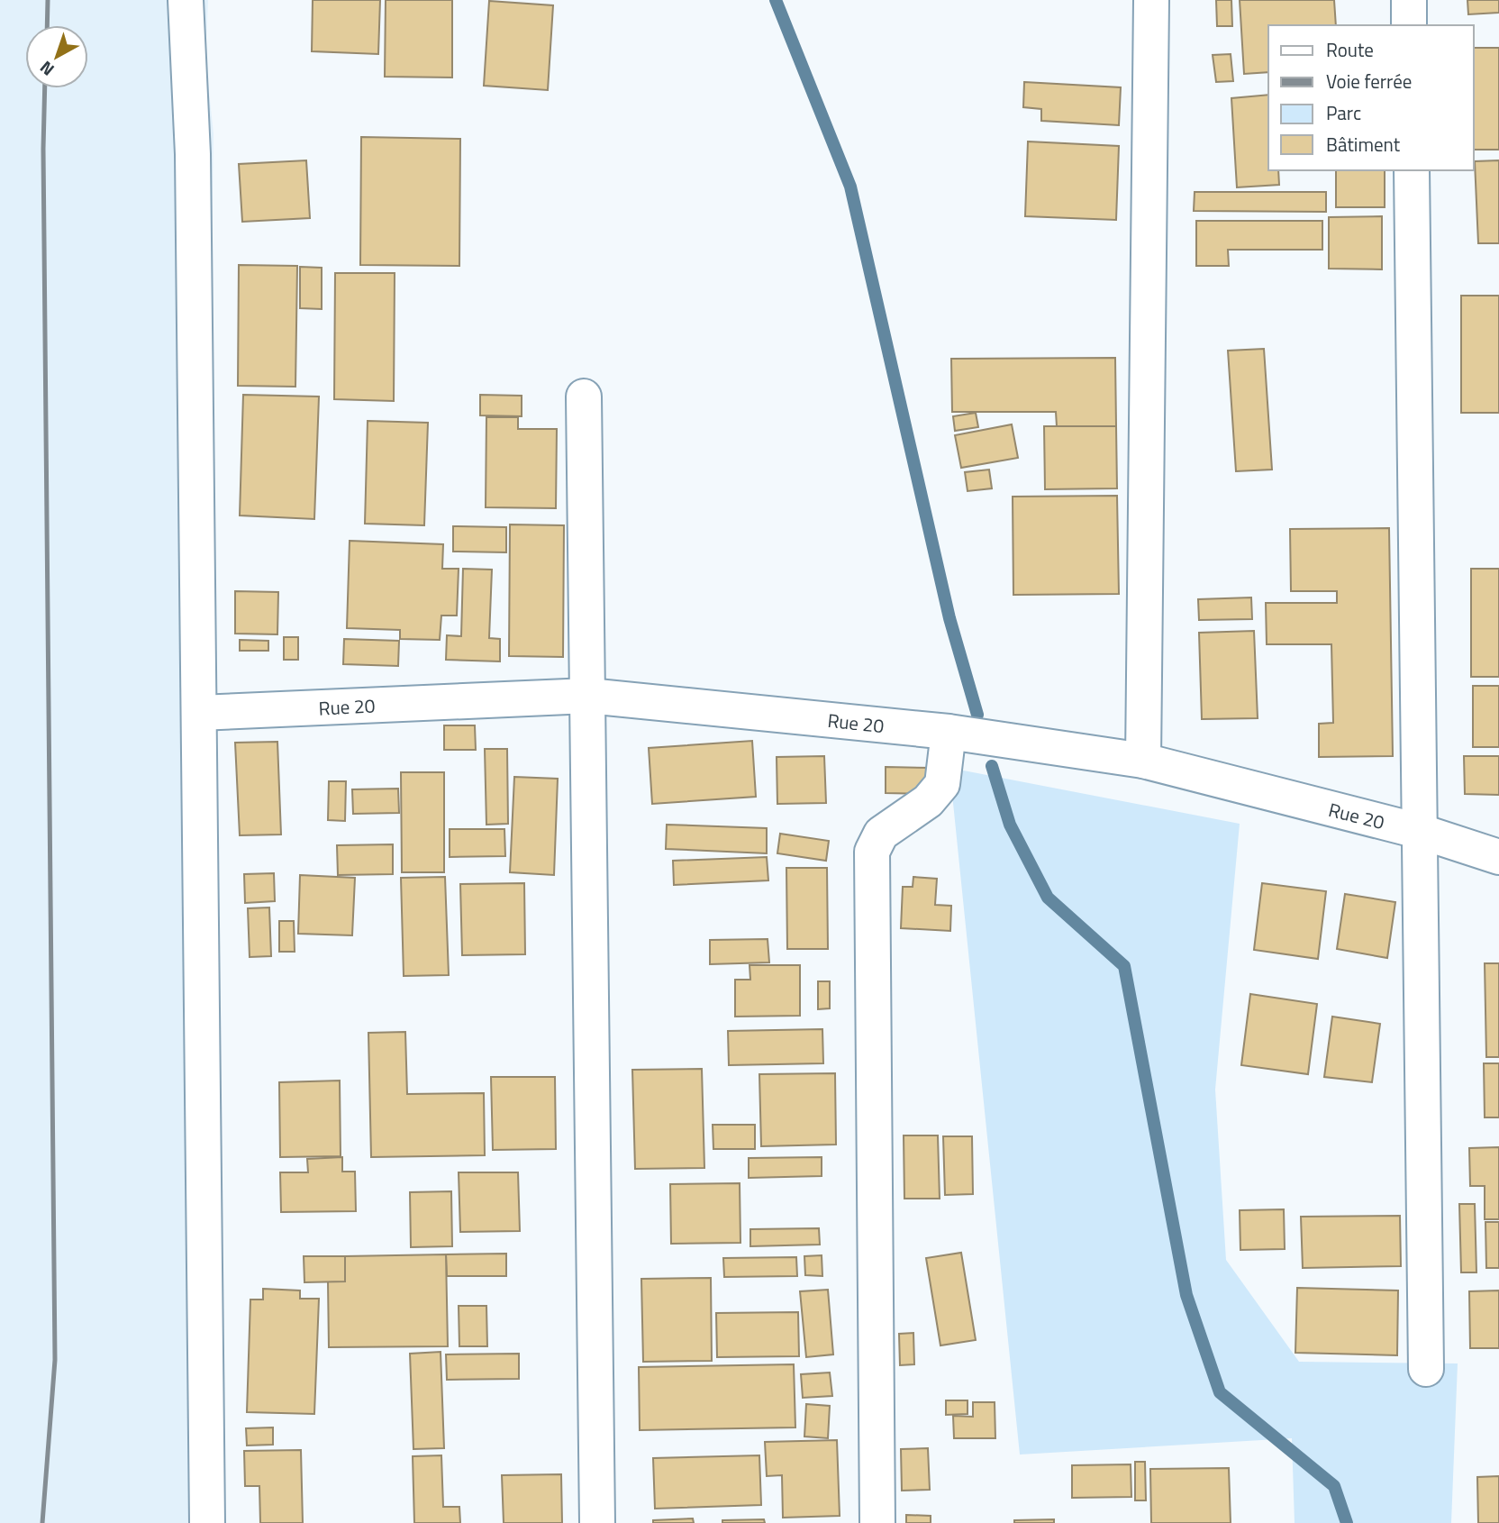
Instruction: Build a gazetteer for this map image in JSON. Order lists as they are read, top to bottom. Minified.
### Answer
{"streets":{"street":["Rue 20"]},"legend":["Route","Voie ferrée","Parc","Bâtiment"],"north":"bottom left"}
